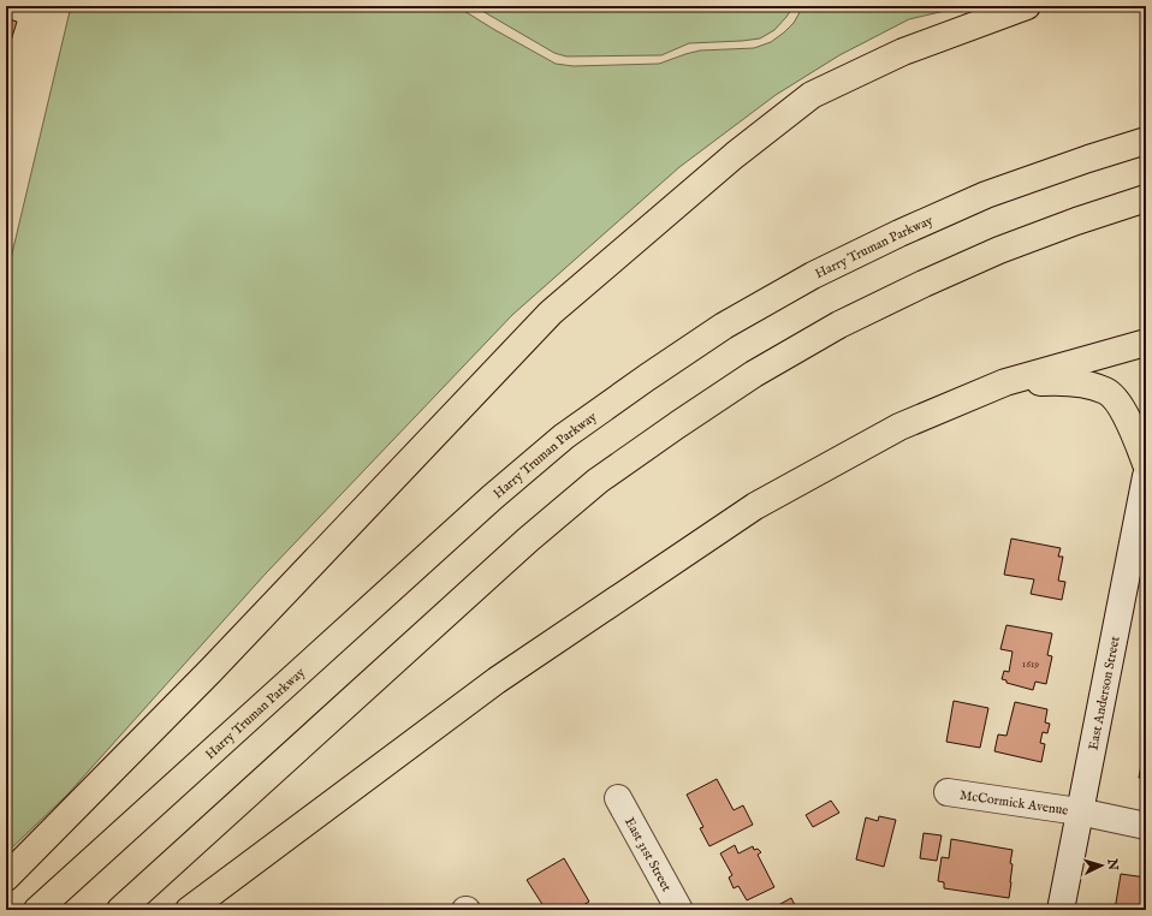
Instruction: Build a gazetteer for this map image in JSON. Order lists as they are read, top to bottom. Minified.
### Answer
{"streets":{"highway":["Harry Truman Parkway"],"main road":["East Anderson Street","McCormick Avenue","East 31st Street"]},"crossings":[["East Anderson Street","McCormick Avenue"]],"house_numbers":["1619"],"north":"right"}
